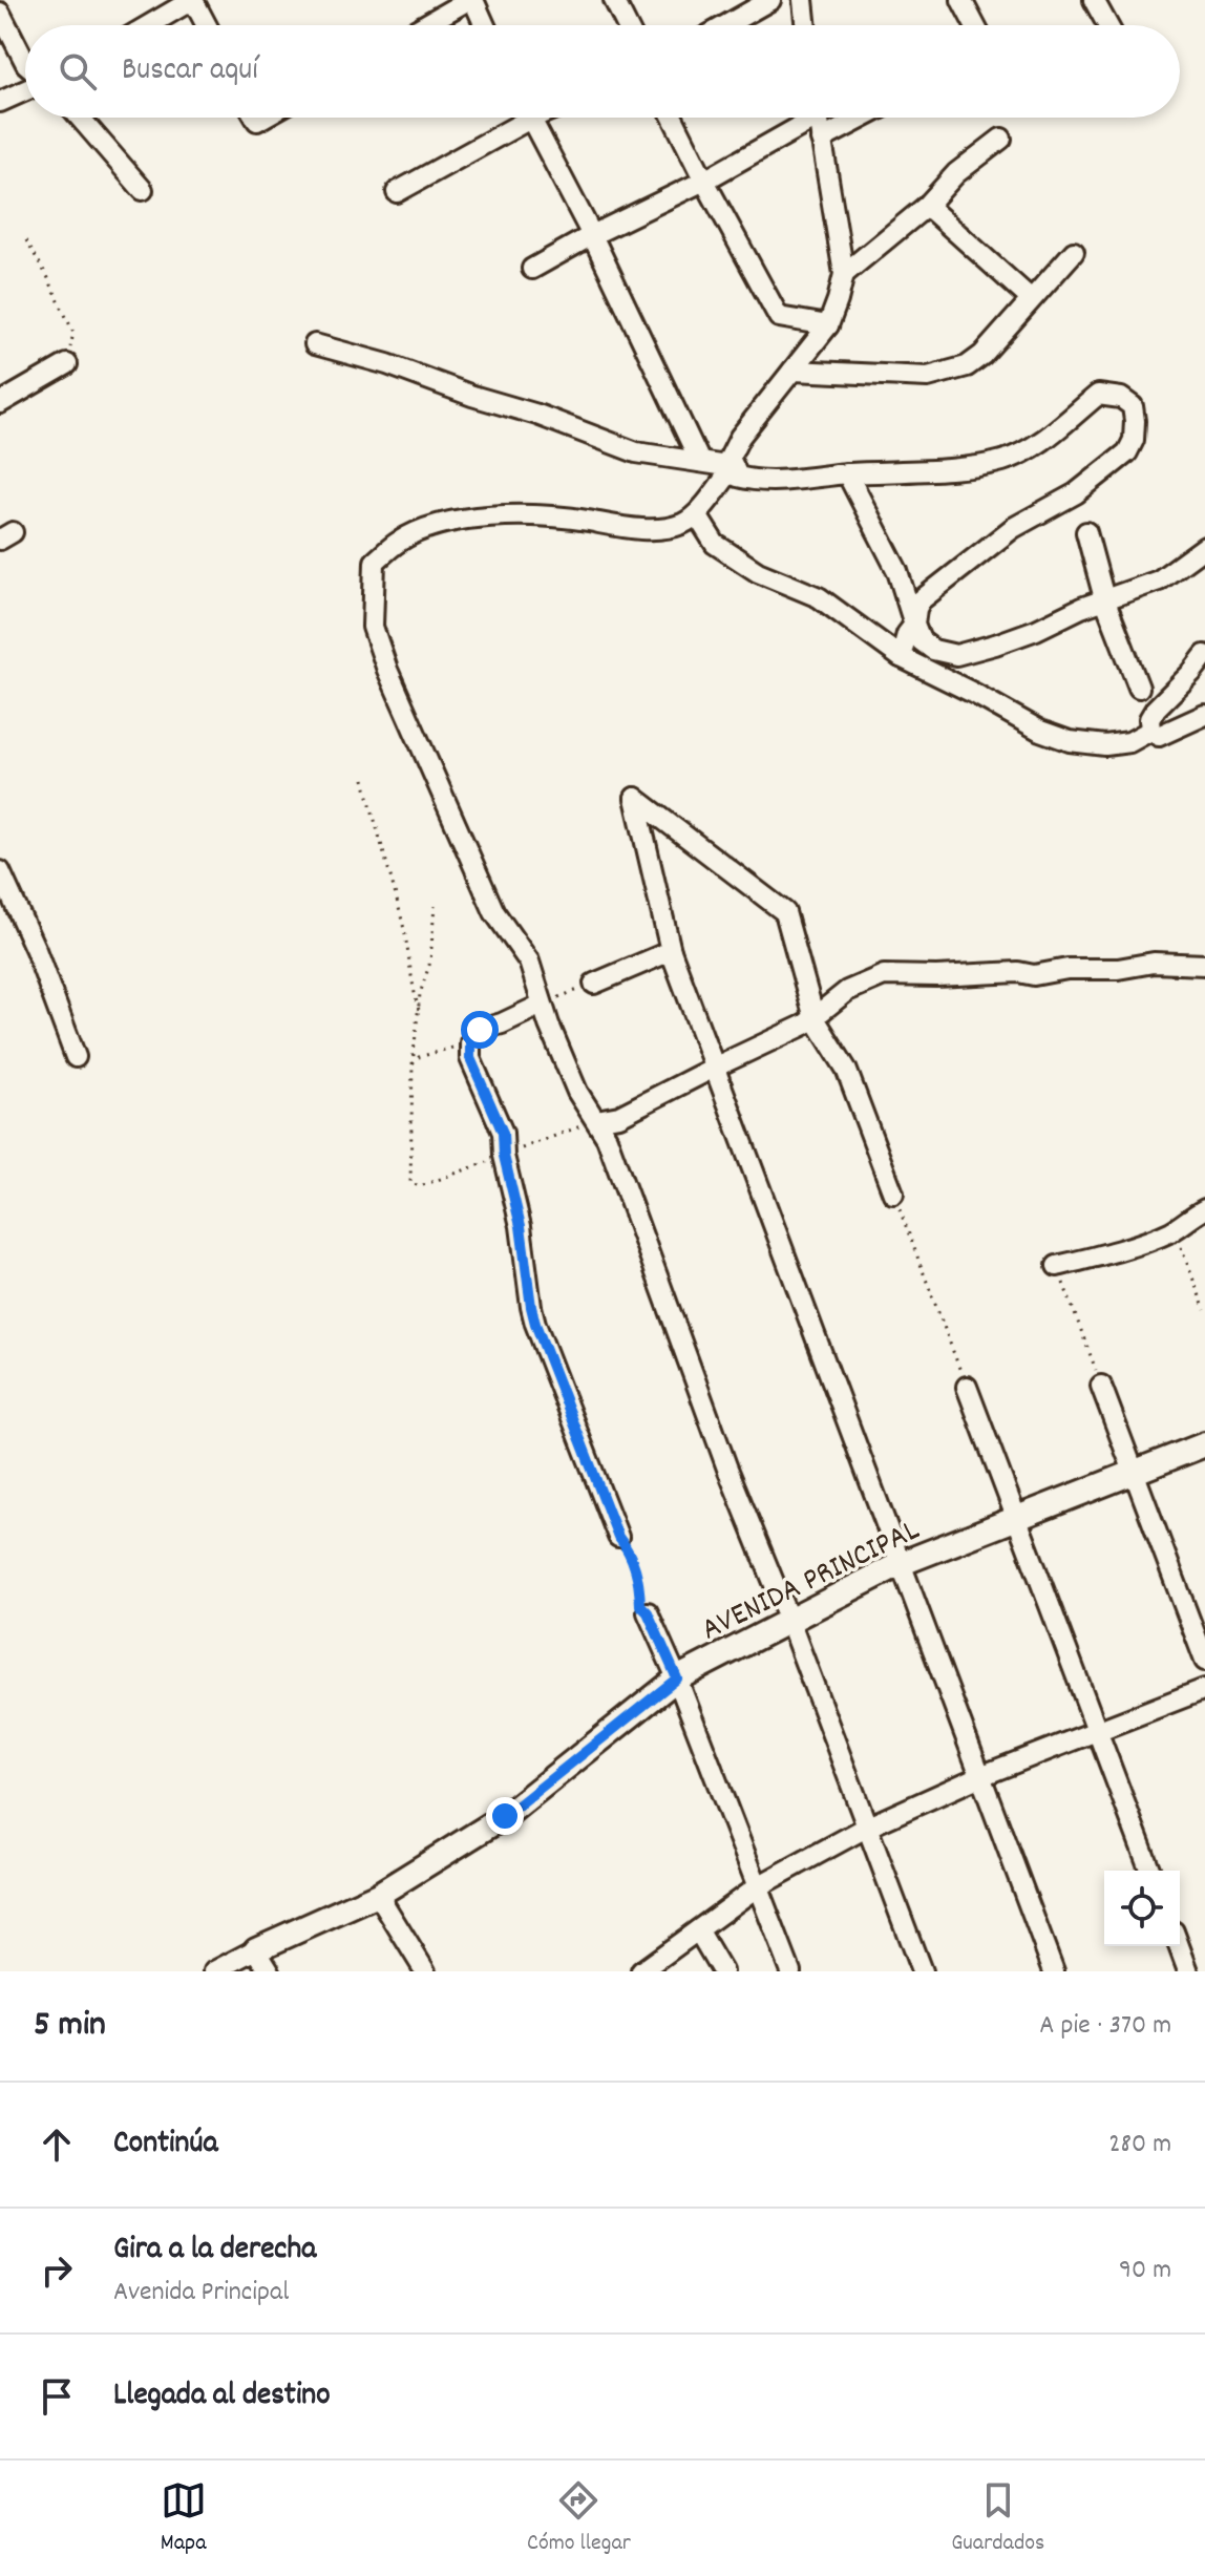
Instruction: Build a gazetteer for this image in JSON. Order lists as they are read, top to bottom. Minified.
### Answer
{"streets":{"street":["AVENIDA PRINCIPAL"]},"page":{"search":"Buscar aquí","heading":["5 min","A pie · 370 m"],"list":[["Continúa","280 m"],["Gira a la derecha","Avenida Principal","90 m"],"Llegada al destino"],"nav":["Mapa","Cómo llegar","Guardados"]}}
